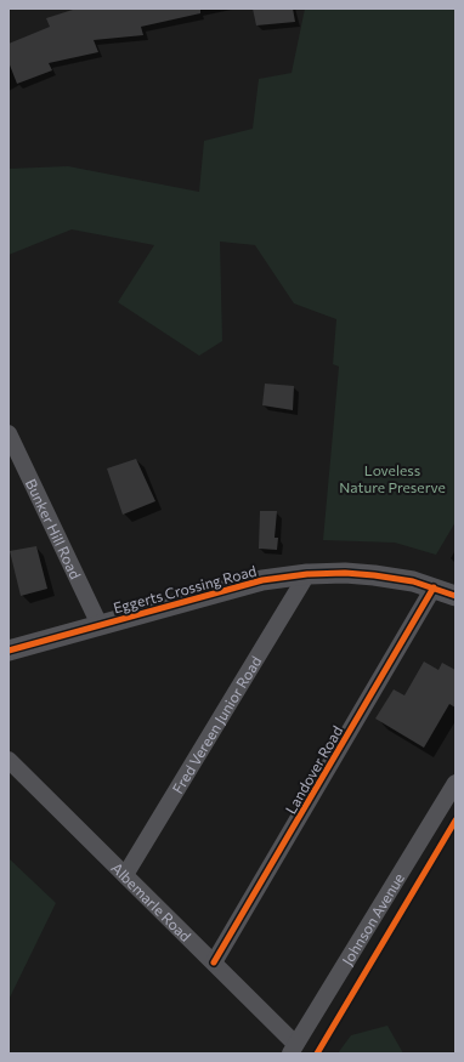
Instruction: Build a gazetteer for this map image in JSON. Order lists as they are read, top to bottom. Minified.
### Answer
{"streets":{"street":["Bunker Hill Road","Eggerts Crossing Road","Fred Vereen Junior Road","Landover Road","Albemarle Road","Johnson Avenue"]},"crossings":[["Bunker Hill Road","Eggerts Crossing Road"],["Eggerts Crossing Road","Fred Vereen Junior Road"],["Eggerts Crossing Road","Landover Road"],["Fred Vereen Junior Road","Albemarle Road"],["Landover Road","Albemarle Road"],["Albemarle Road","Johnson Avenue"]],"parks":["Loveless Nature Preserve"]}
